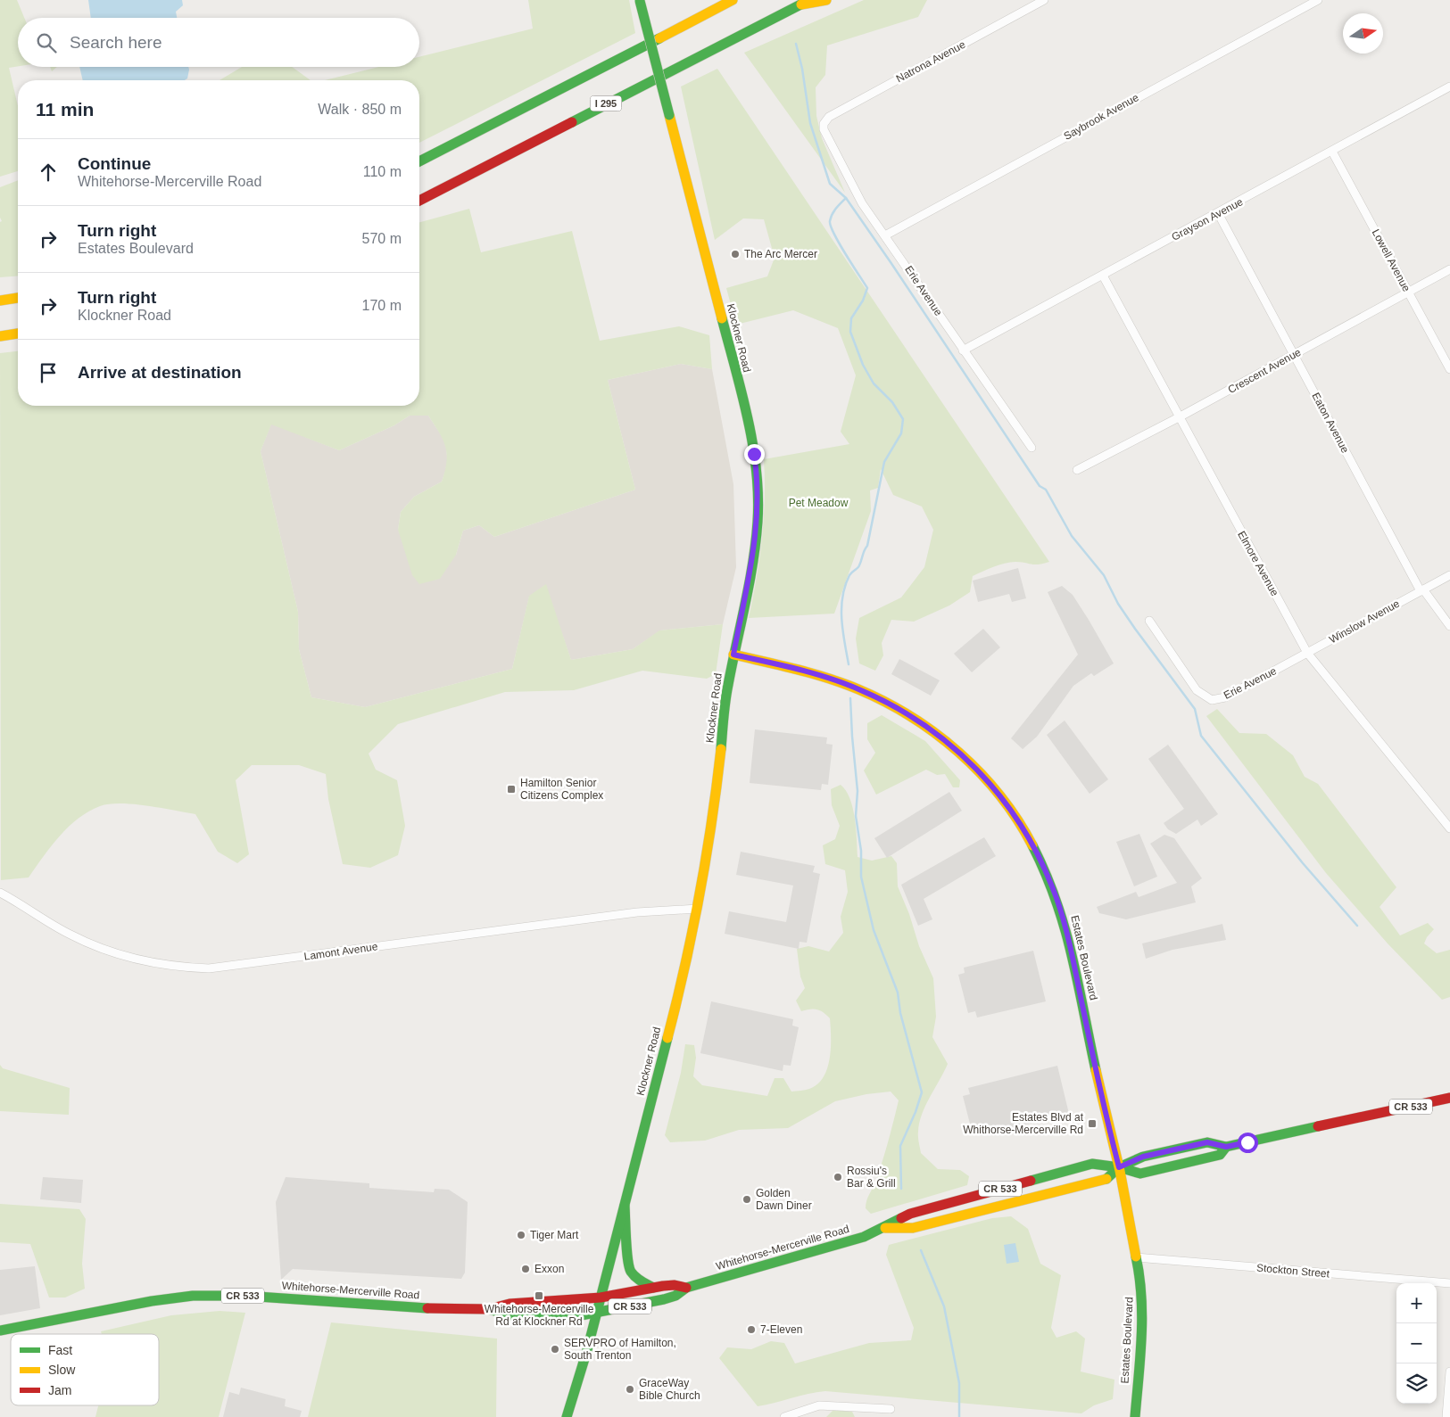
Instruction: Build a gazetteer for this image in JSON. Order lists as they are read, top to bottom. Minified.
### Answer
{"streets":{"main road":["I 295","Klockner Road","Estates Boulevard","CR 533","Whitehorse-Mercerville Road"],"street":["Natrona Avenue","Saybrook Avenue","Grayson Avenue","Lowell Avenue","Erie Avenue","Crescent Avenue","Eaton Avenue","Elmore Avenue","Winslow Avenue","Lamont Avenue","Stockton Street"]},"crossings":[["Natrona Avenue","Erie Avenue"],["Saybrook Avenue","Erie Avenue"],["Grayson Avenue","Lowell Avenue"],["Grayson Avenue","Erie Avenue"],["Grayson Avenue","Eaton Avenue"],["Grayson Avenue","Elmore Avenue"],["Lowell Avenue","Crescent Avenue"],["Erie Avenue","Elmore Avenue"],["Erie Avenue","Winslow Avenue"],["Klockner Road","Lamont Avenue"],["Klockner Road","Estates Boulevard"],["Klockner Road","Whitehorse-Mercerville Road"],["Crescent Avenue","Eaton Avenue"],["Crescent Avenue","Elmore Avenue"],["Eaton Avenue","Winslow Avenue"],["Elmore Avenue","Winslow Avenue"],["Estates Boulevard","Whitehorse-Mercerville Road"],["Estates Boulevard","Stockton Street"]],"parks":["Pet Meadow"],"places":{"other":["The Arc Mercer","Rossiu's Bar & Grill","Golden Dawn Diner","Tiger Mart","Exxon","7-Eleven","SERVPRO of Hamilton, South Trenton","GraceWay Bible Church"],"transit":["Hamilton Senior Citizens Complex","Estates Blvd at Whithorse-Mercerville Rd","Whitehorse-Mercerville Rd at Klockner Rd"]},"legend":["Fast","Slow","Jam"],"north":"right","page":{"search":"Search here","heading":["11 min","Walk · 850 m"],"list":[["Continue","Whitehorse-Mercerville Road","110 m"],["Turn right","Estates Boulevard","570 m"],["Turn right","Klockner Road","170 m"],"Arrive at destination"],"map_buttons":["+","−"]}}
